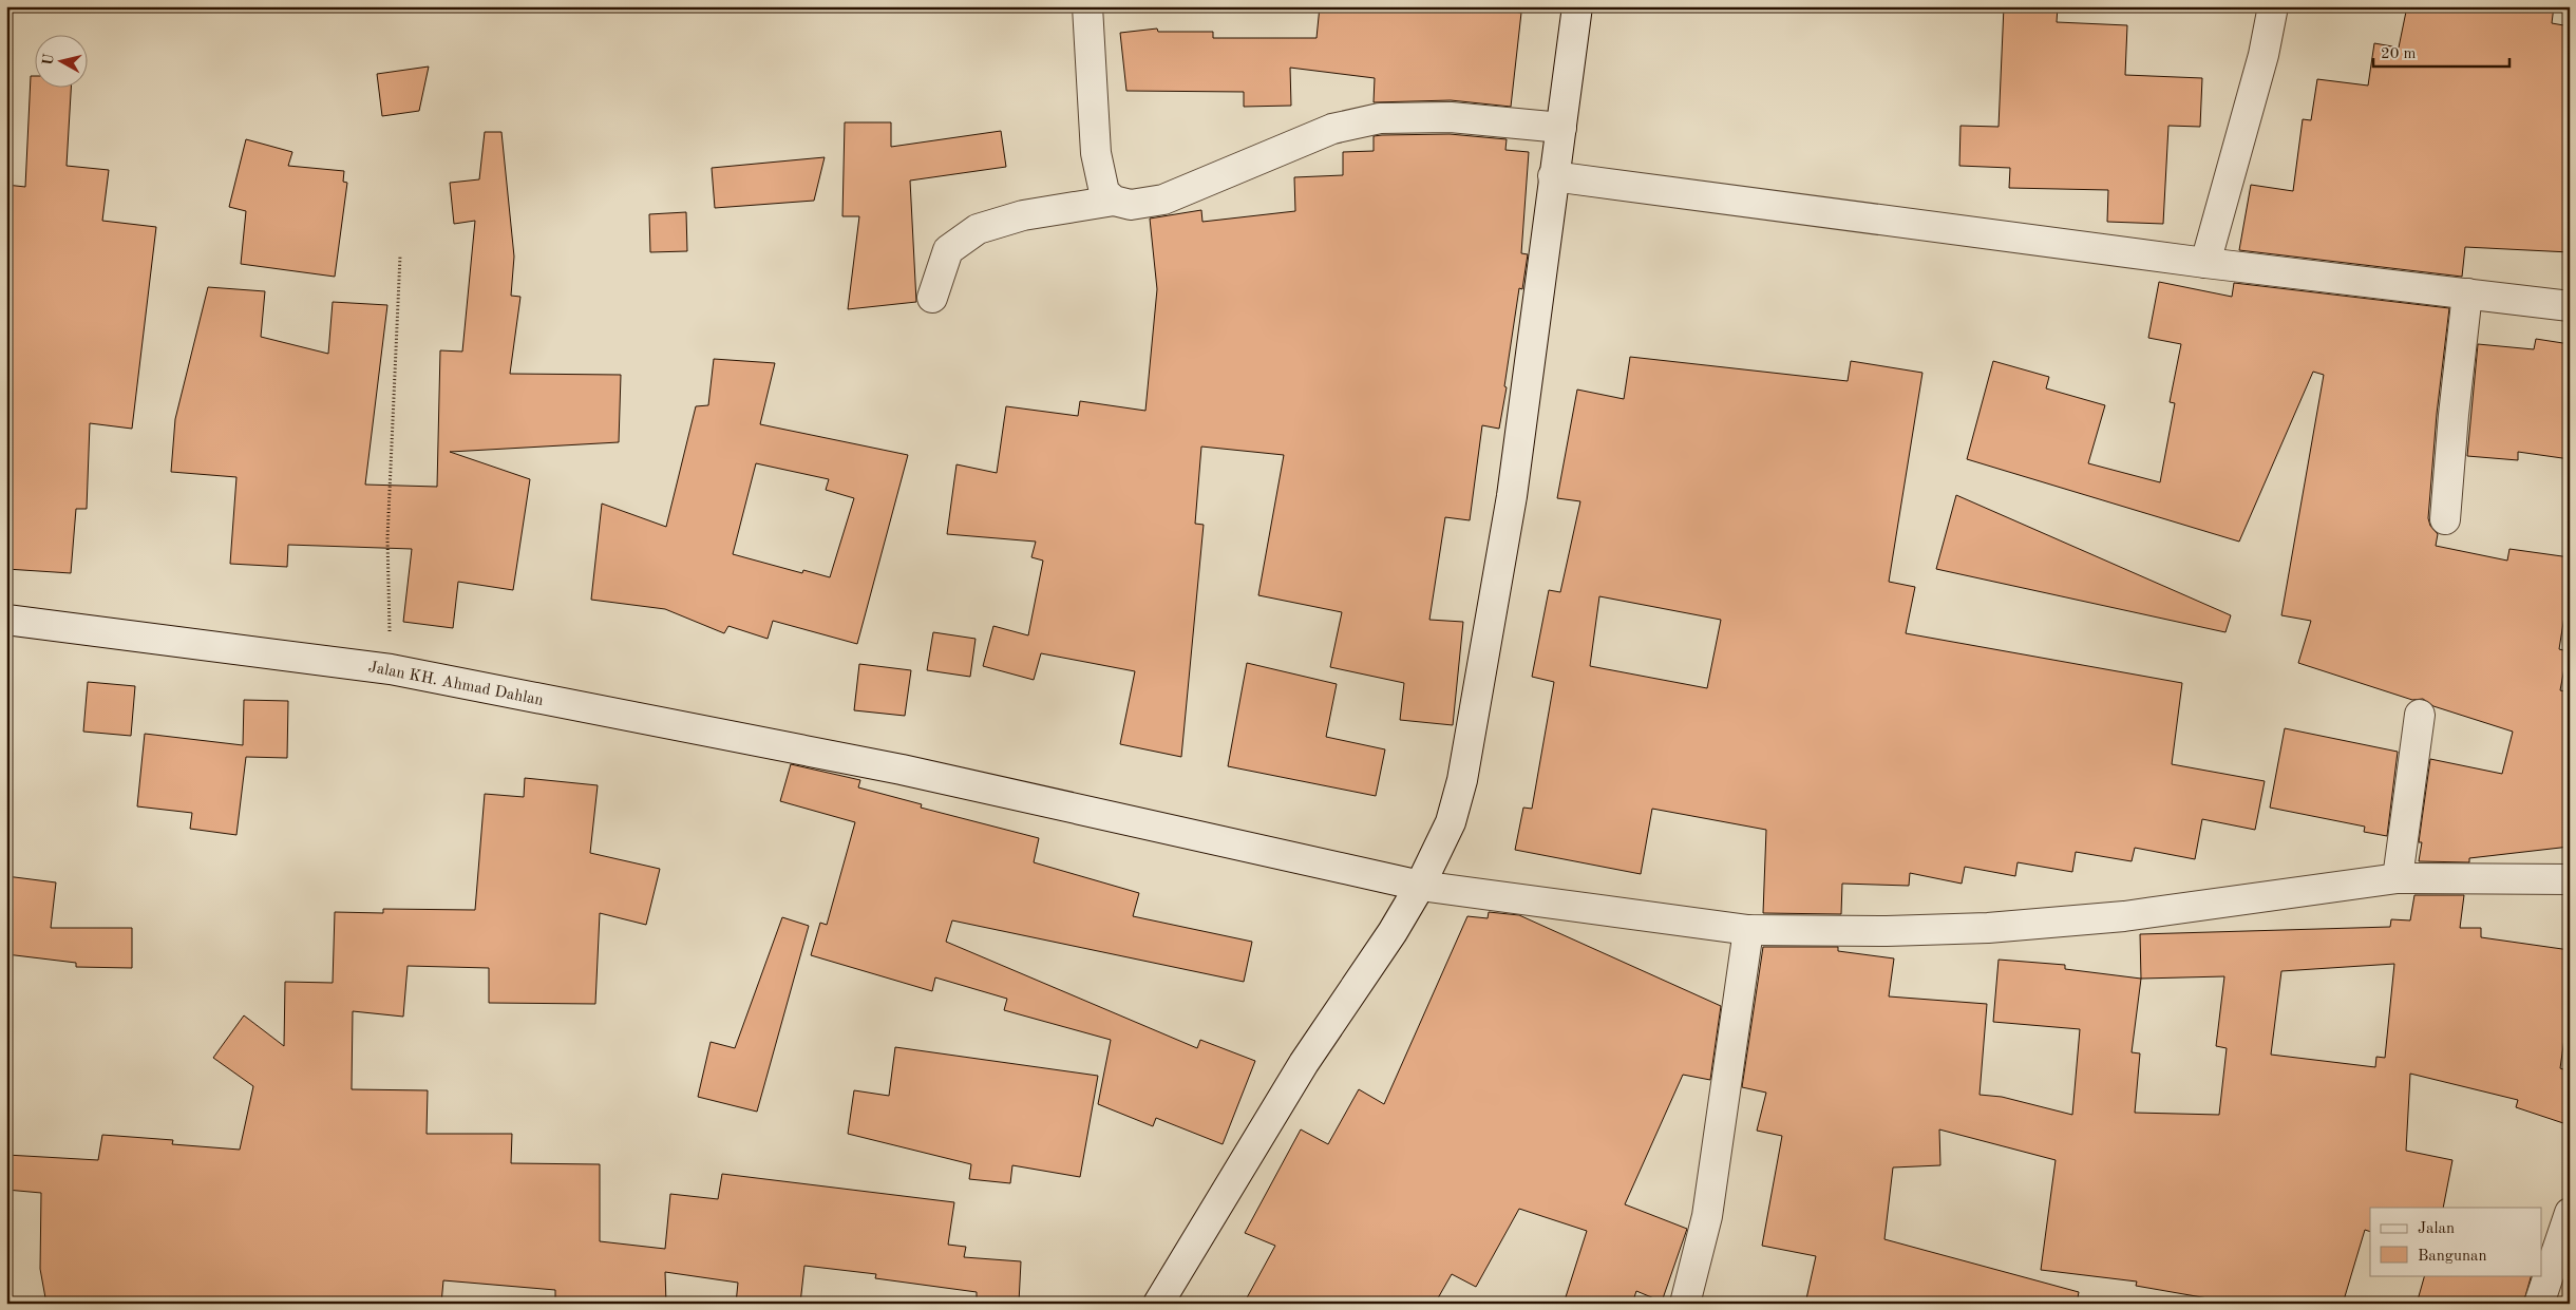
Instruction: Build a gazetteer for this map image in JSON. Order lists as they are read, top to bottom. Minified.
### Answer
{"streets":{"street":["Jalan KH. Ahmad Dahlan"]},"legend":["Jalan","Bangunan"],"scale_bar":"20 m","north":"left"}
